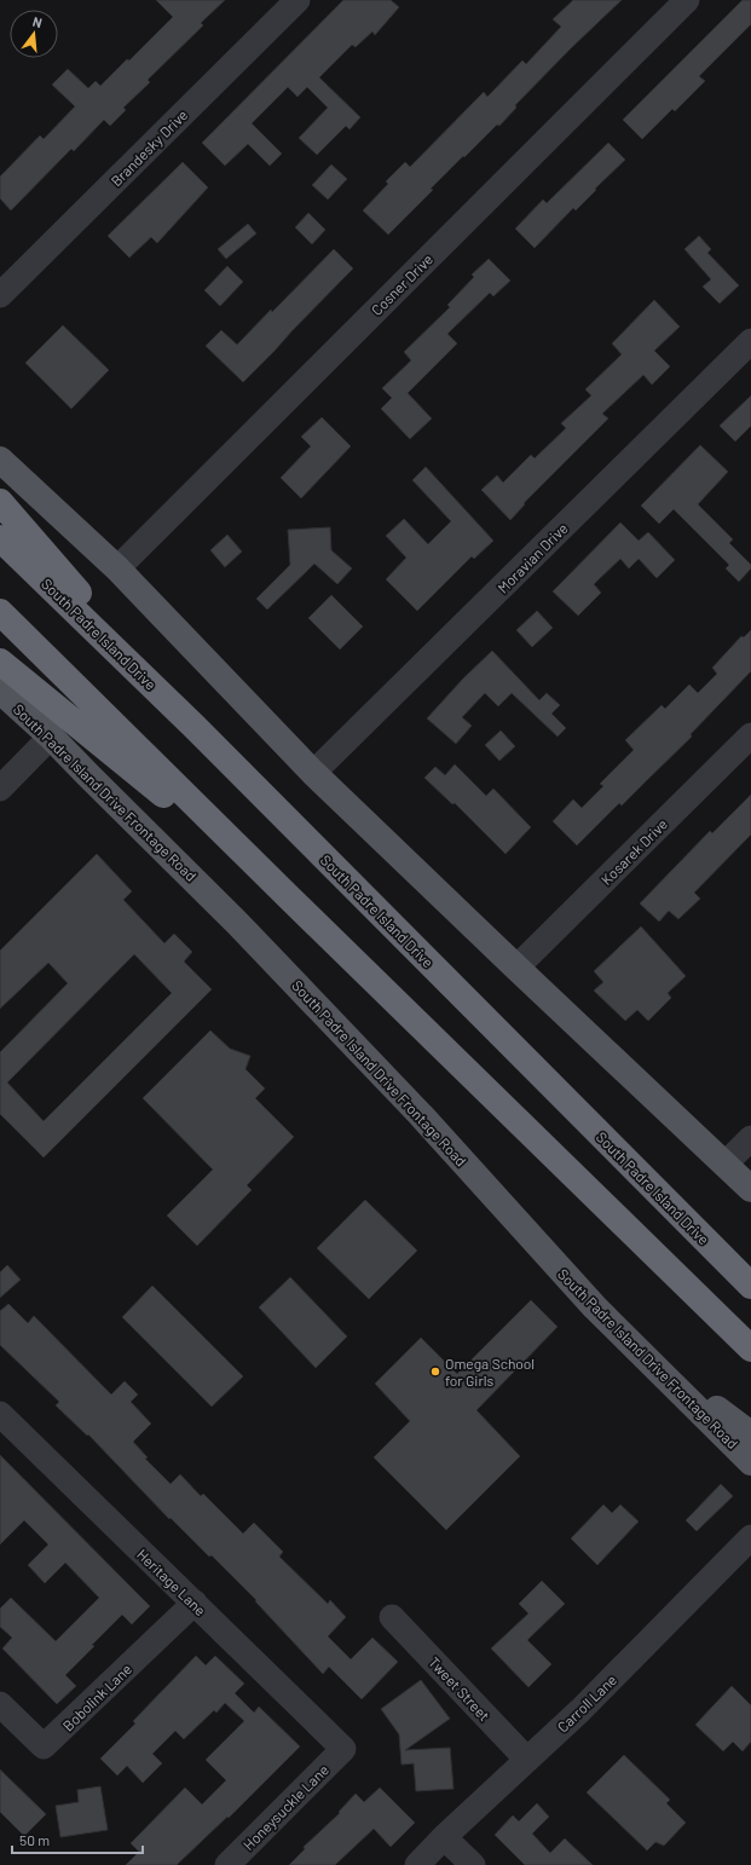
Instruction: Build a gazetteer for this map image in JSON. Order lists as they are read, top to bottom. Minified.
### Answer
{"streets":{"highway":["South Padre Island Drive"],"main road":["South Padre Island Drive Frontage Road"],"street":["Brandesky Drive","Cosner Drive","Moravian Drive","Kosarek Drive","Heritage Lane","Tweet Street","Bobolink Lane","Carroll Lane","Honeysuckle Lane"]},"crossings":[["Heritage Lane","Bobolink Lane"],["Heritage Lane","Honeysuckle Lane"],["Tweet Street","Carroll Lane"]],"places":["Omega School for Girls"],"scale_bar":"50 m","north":"top"}
